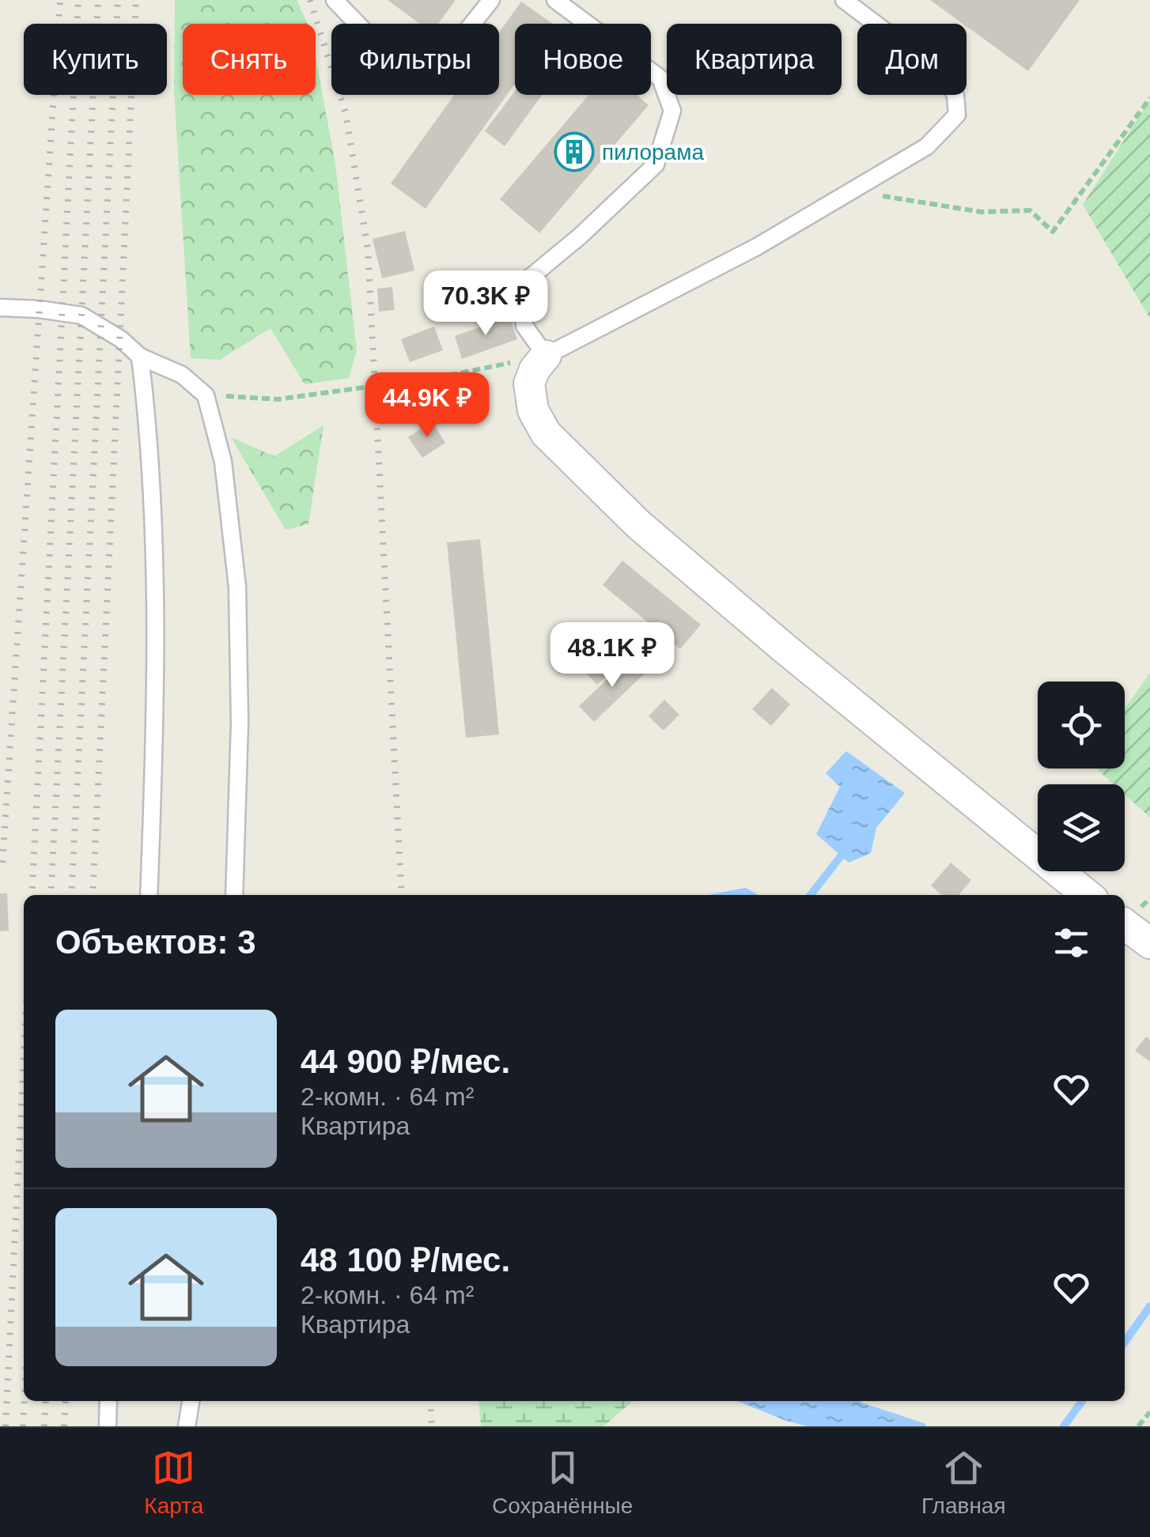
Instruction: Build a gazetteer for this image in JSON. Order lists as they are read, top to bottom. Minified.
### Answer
{"places":{"building":["пилорама"]},"page":{"chip":["Купить","Снять","Фильтры","Новое","Квартира","Дом"],"price":["70.3K ₽","44.9K ₽","48.1K ₽"],"heading":"Объектов: 3","list":[{"name":"44 900 ₽/мес.","note":"2-комн. · 64 m² · Квартира"},{"name":"48 100 ₽/мес.","note":"2-комн. · 64 m² · Квартира"}],"tabs":["Карта","Сохранённые","Главная"]}}
